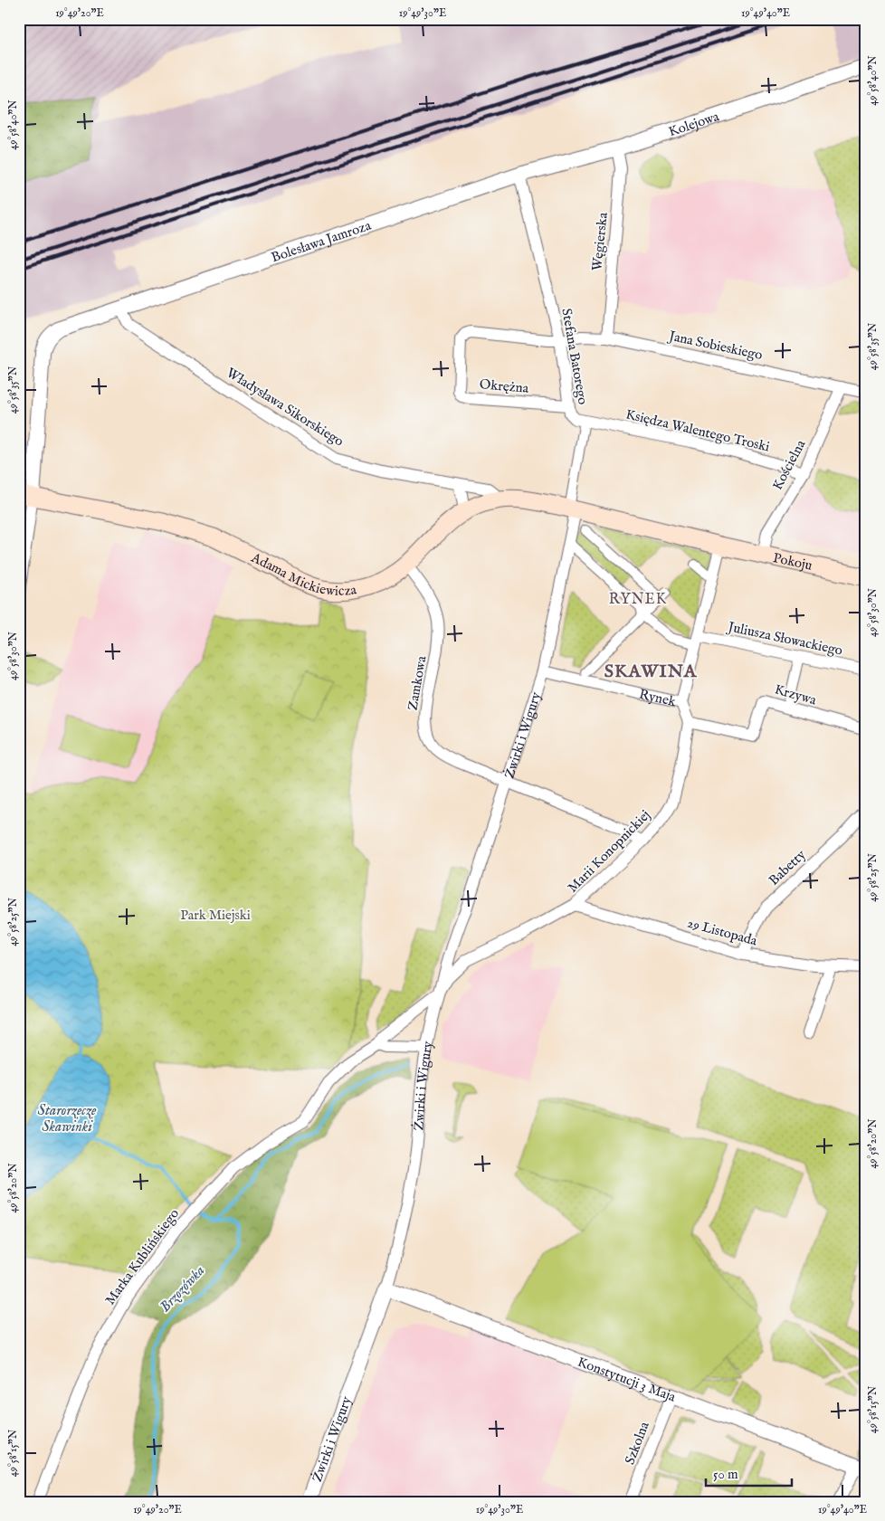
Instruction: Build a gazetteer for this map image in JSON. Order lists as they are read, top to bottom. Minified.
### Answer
{"streets":{"main road":["Pokoju","Adama Mickiewicza"],"street":["Kolejowa","Bolesława Jamroza","Węgierska","Jana Sobieskiego","Stefana Batorego","Okrężna","Władysława Sikorskiego","Księdza Walentego Troski","Kościelna","Juliusza Słowackiego","Zamkowa","Krzywa","Rynek","Żwirki i Wigury","Marii Konopnickiej","Babetty","29 Listopada","Marka Kublińskiego","Konstytucji 3 Maja","Szkolna"]},"crossings":[["Kolejowa","Bolesława Jamroza"],["Kolejowa","Węgierska"],["Kolejowa","Stefana Batorego"],["Bolesława Jamroza","Stefana Batorego"],["Bolesława Jamroza","Władysława Sikorskiego"],["Bolesława Jamroza","Adama Mickiewicza"],["Węgierska","Jana Sobieskiego"],["Jana Sobieskiego","Stefana Batorego"],["Jana Sobieskiego","Okrężna"],["Jana Sobieskiego","Kościelna"],["Stefana Batorego","Okrężna"],["Stefana Batorego","Księdza Walentego Troski"],["Stefana Batorego","Adama Mickiewicza"],["Władysława Sikorskiego","Adama Mickiewicza"],["Księdza Walentego Troski","Kościelna"],["Kościelna","Pokoju"],["Pokoju","Rynek"],["Adama Mickiewicza","Zamkowa"],["Juliusza Słowackiego","Rynek"],["Zamkowa","Żwirki i Wigury"],["Zamkowa","Marii Konopnickiej"],["Krzywa","Marii Konopnickiej"],["Rynek","Żwirki i Wigury"],["Żwirki i Wigury","Marii Konopnickiej"],["Żwirki i Wigury","Marka Kublińskiego"],["Żwirki i Wigury","Konstytucji 3 Maja"],["Marii Konopnickiej","29 Listopada"],["Marii Konopnickiej","Marka Kublińskiego"],["Babetty","29 Listopada"],["Konstytucji 3 Maja","Szkolna"]],"districts":["RYNEK","SKAWINA"],"water":["Starorzecze Skawinki","Brzozówka"],"parks":["Park Miejski"],"scale_bar":"50 m","coordinates":["19°49'20\"E","19°49'30\"E","19°49'40\"E","49°58'40\"N","49°58'35\"N","49°58'30\"N","49°58'25\"N","49°58'20\"N","49°58'15\"N"]}
